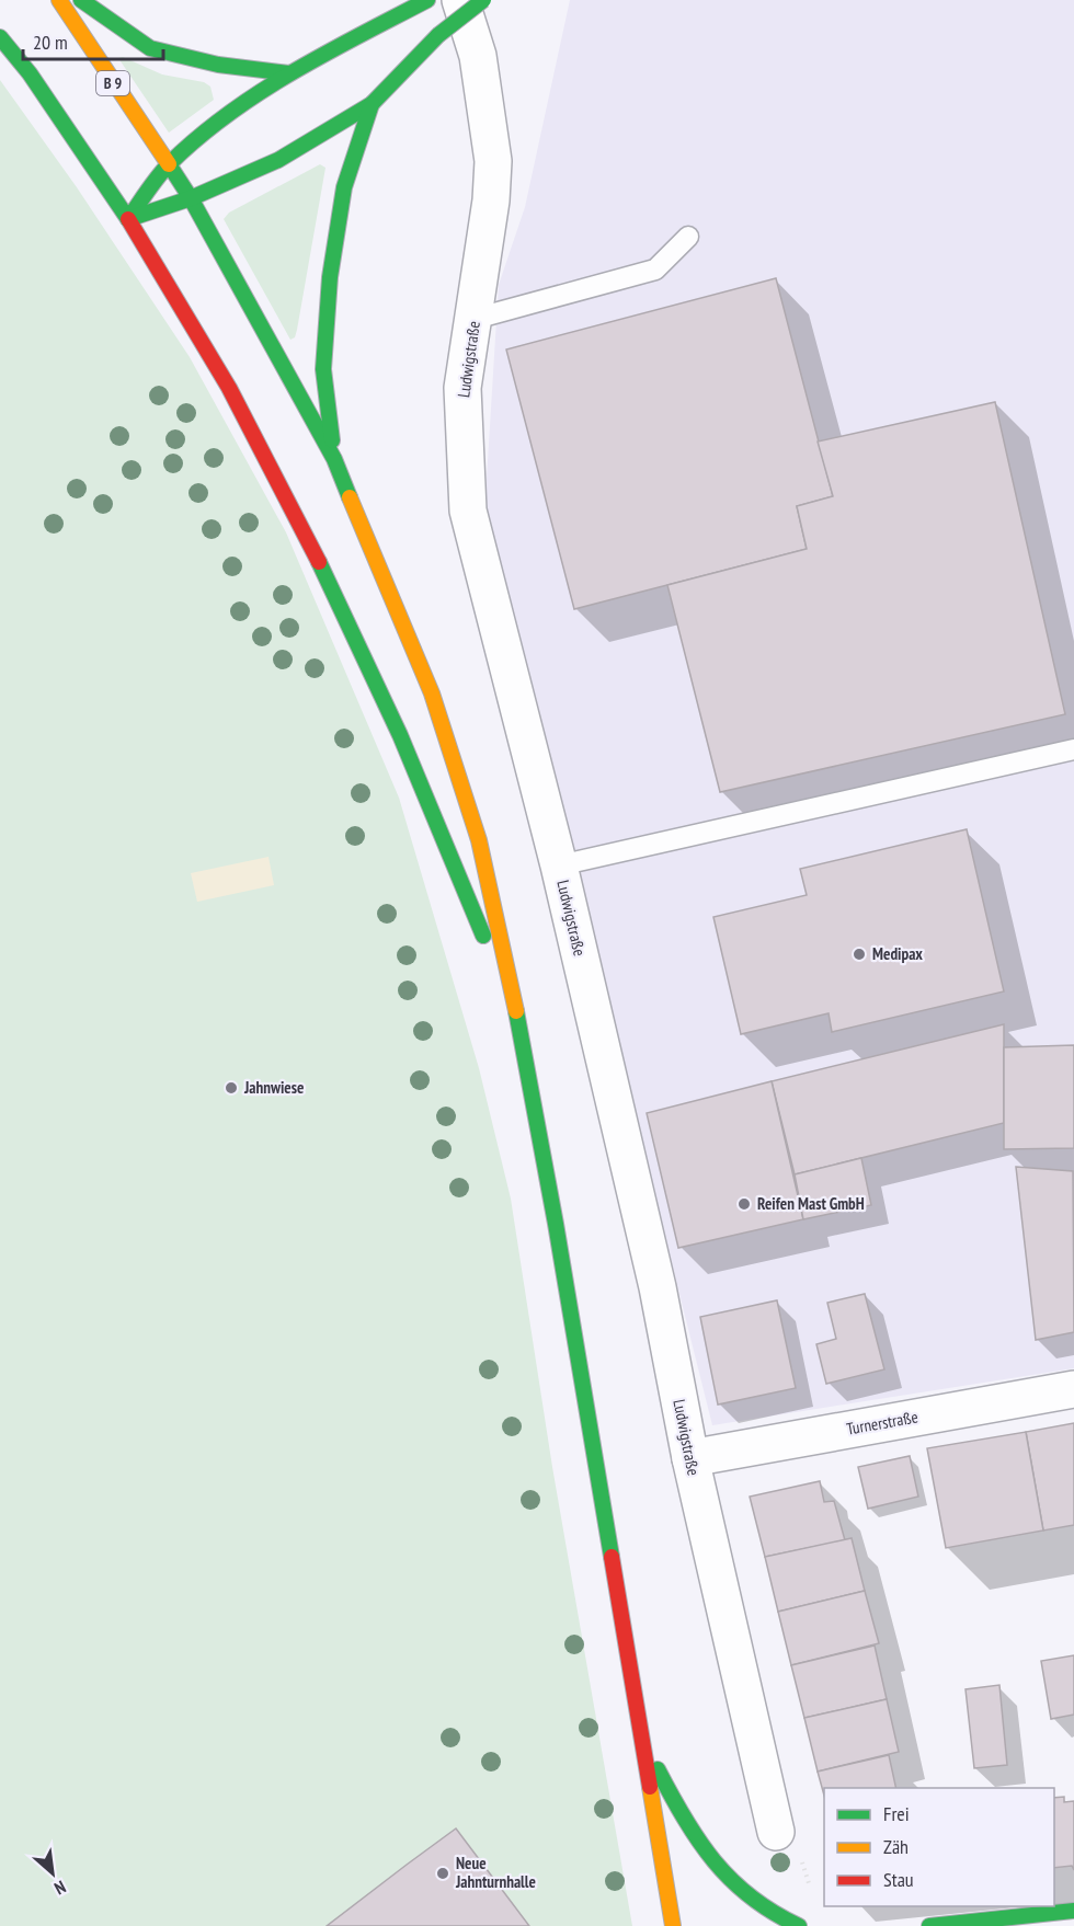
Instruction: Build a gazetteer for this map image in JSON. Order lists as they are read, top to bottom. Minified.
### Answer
{"streets":{"main road":["B 9"],"street":["Ludwigstraße","Turnerstraße"]},"crossings":[["Ludwigstraße","Turnerstraße"]],"places":["Medipax","Jahnwiese","Reifen Mast GmbH","Neue Jahnturnhalle"],"legend":["Frei","Zäh","Stau"],"scale_bar":"20 m","north":"bottom right"}
